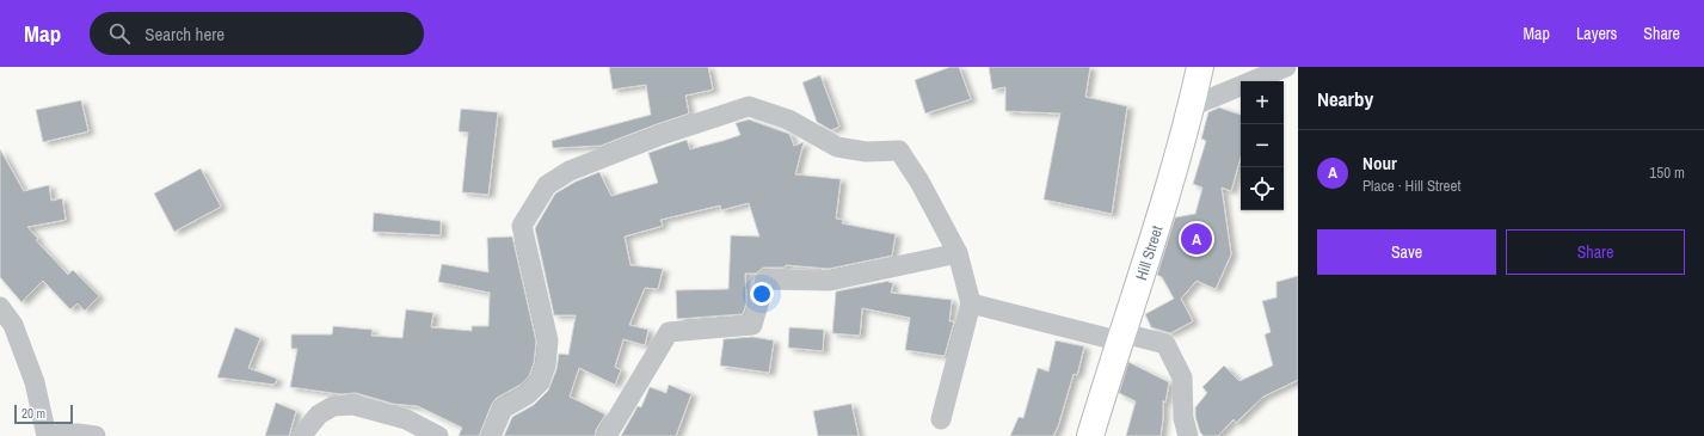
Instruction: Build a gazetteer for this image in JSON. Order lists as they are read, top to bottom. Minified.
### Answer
{"streets":{"main road":["Hill Street"]},"scale_bar":"20 m","page":{"header":"Map","search":"Search here","nav":["Map","Layers","Share"],"heading":"Nearby","map_buttons":["+","−"],"list":[{"mark":"A","name":"Nour","note":"Place · Hill Street","value":"150 m"}],"buttons":["Save","Share"],"pins":"A","scale":"20 m"}}
